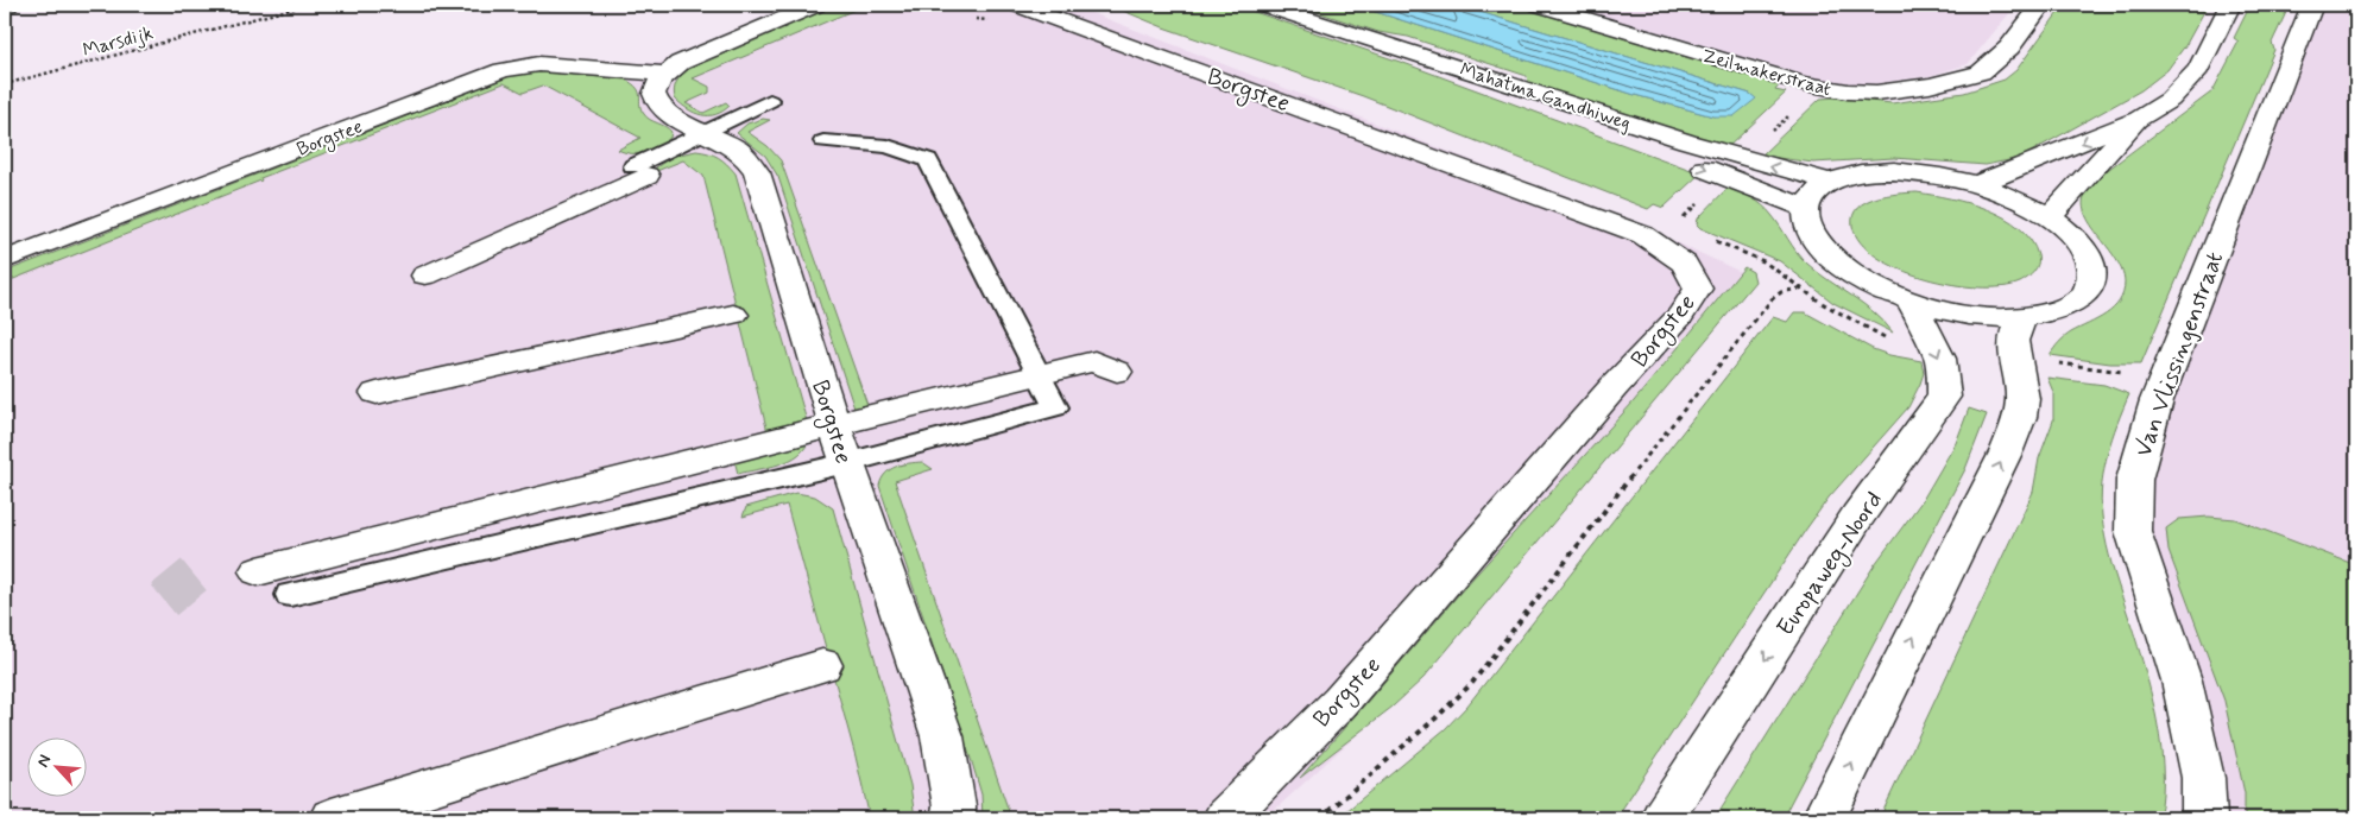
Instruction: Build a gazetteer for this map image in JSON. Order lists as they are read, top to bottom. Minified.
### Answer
{"streets":{"street":["Zeilmakerstraat","Borgstee","Mahatma Gandhiweg","Van Vlissingenstraat","Europaweg-Noord"],"path":["Marsdijk"]},"north":"top left"}
